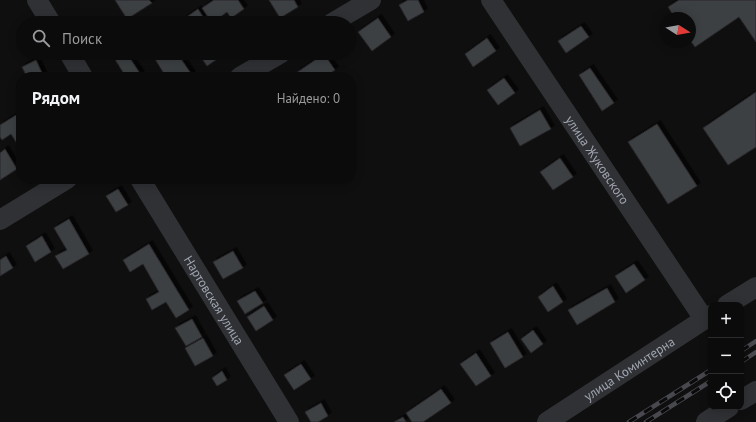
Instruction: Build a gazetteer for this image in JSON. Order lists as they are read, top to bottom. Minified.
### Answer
{"streets":{"street":["улица Жуковского","Нартовская улица","улица Коминтерна"]},"crossings":[["улица Жуковского","улица Коминтерна"]],"north":"right","page":{"search":"Поиск","heading":["Рядом","Найдено: 0"],"map_buttons":["+","−"]}}
